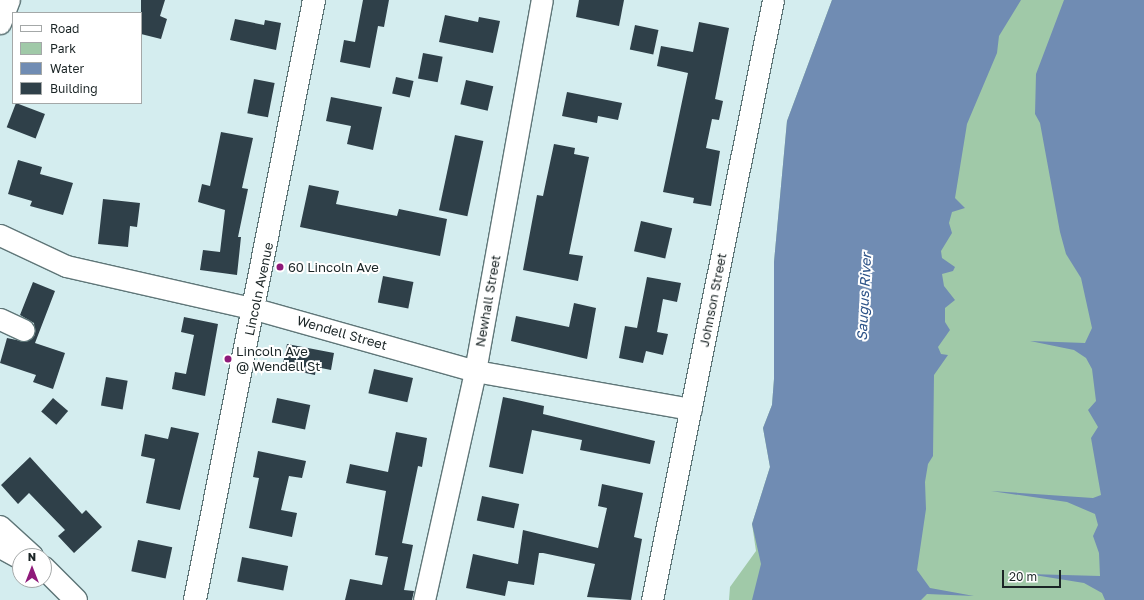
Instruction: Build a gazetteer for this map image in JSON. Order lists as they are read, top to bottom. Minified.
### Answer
{"streets":{"main road":["Lincoln Avenue"],"street":["Johnson Street","Newhall Street","Wendell Street"]},"crossings":[["Lincoln Avenue","Wendell Street"],["Johnson Street","Wendell Street"],["Newhall Street","Wendell Street"]],"water":["Saugus River"],"places":["60 Lincoln Ave","Lincoln Ave @ Wendell St"],"legend":["Road","Park","Water","Building"],"scale_bar":"20 m","north":"top"}
